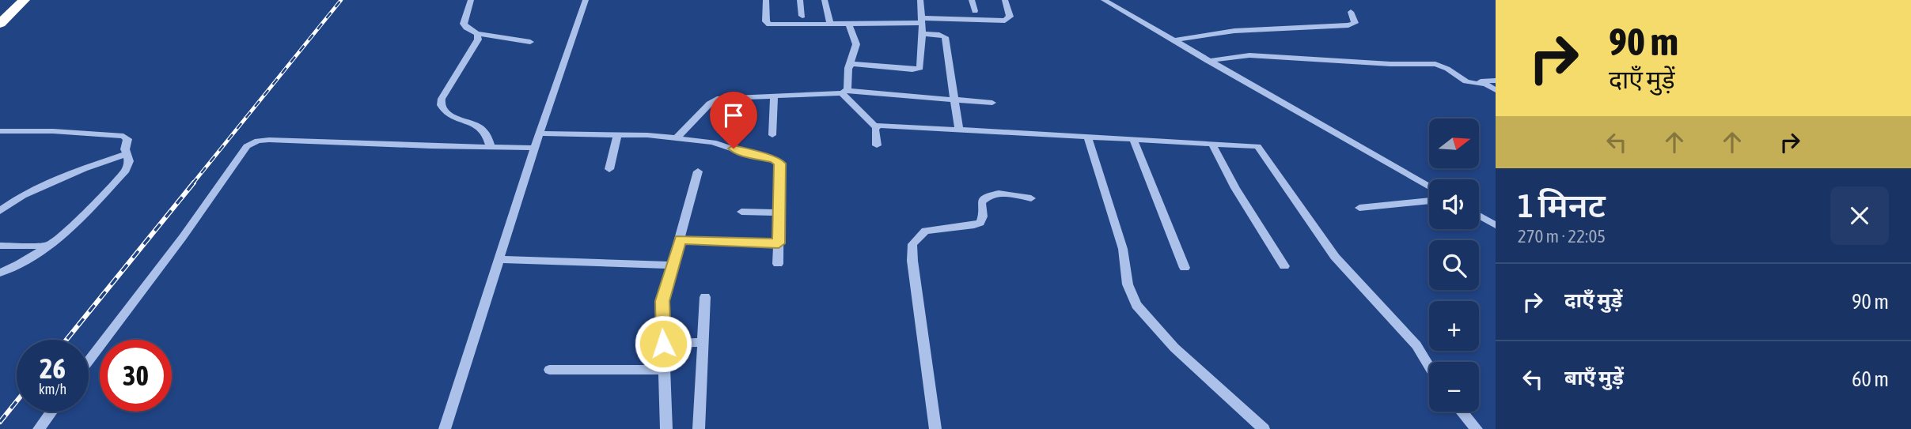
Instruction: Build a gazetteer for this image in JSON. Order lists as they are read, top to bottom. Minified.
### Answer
{"north":"right","page":{"turn":["90 m","दाएँ मुड़ें"],"map_buttons":["+","−"],"heading":["1 मिनट","270 m · 22:05"],"list":[{"name":"दाएँ मुड़ें","value":"90 m"},{"name":"बाएँ मुड़ें","value":"60 m"}],"speed":"26 km/h","limit":"30"}}
